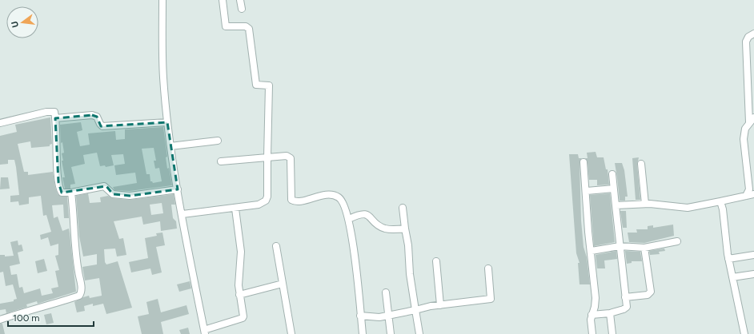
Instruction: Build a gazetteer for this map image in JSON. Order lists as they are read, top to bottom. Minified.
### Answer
{"scale_bar":"100 m","north":"left"}
